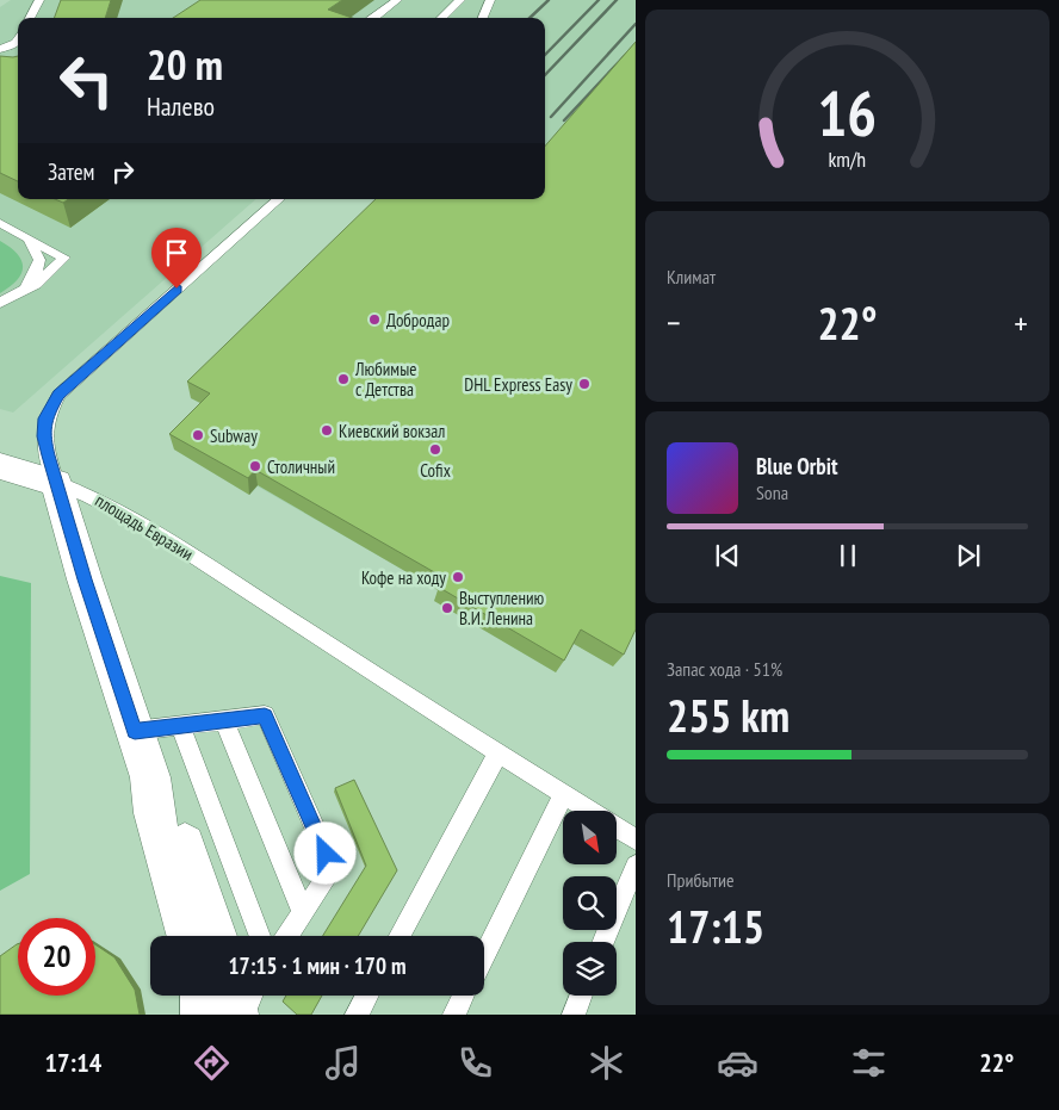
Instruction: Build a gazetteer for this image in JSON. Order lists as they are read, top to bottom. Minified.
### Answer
{"streets":{"street":["площадь Евразии"]},"places":["Добродар","Любимые с Детства","DHL Express Easy","Киевский вокзал","Subway","Cofix","Столичный","Кофе на ходу","Выступлению В.И. Ленина"],"north":"bottom right","page":{"turn":["20 m","Налево"],"then":"Затем","tile":["Климат",["Запас хода · 51%","255 km"],["Прибытие","17:15"]],"heat":["−","22°","+"],"song":["Blue Orbit","Sona"],"limit":"20","trip":"17:15 · 1 мин · 170 m","tabs":["17:14","22°"],"gauge":["16","km/h"]}}
